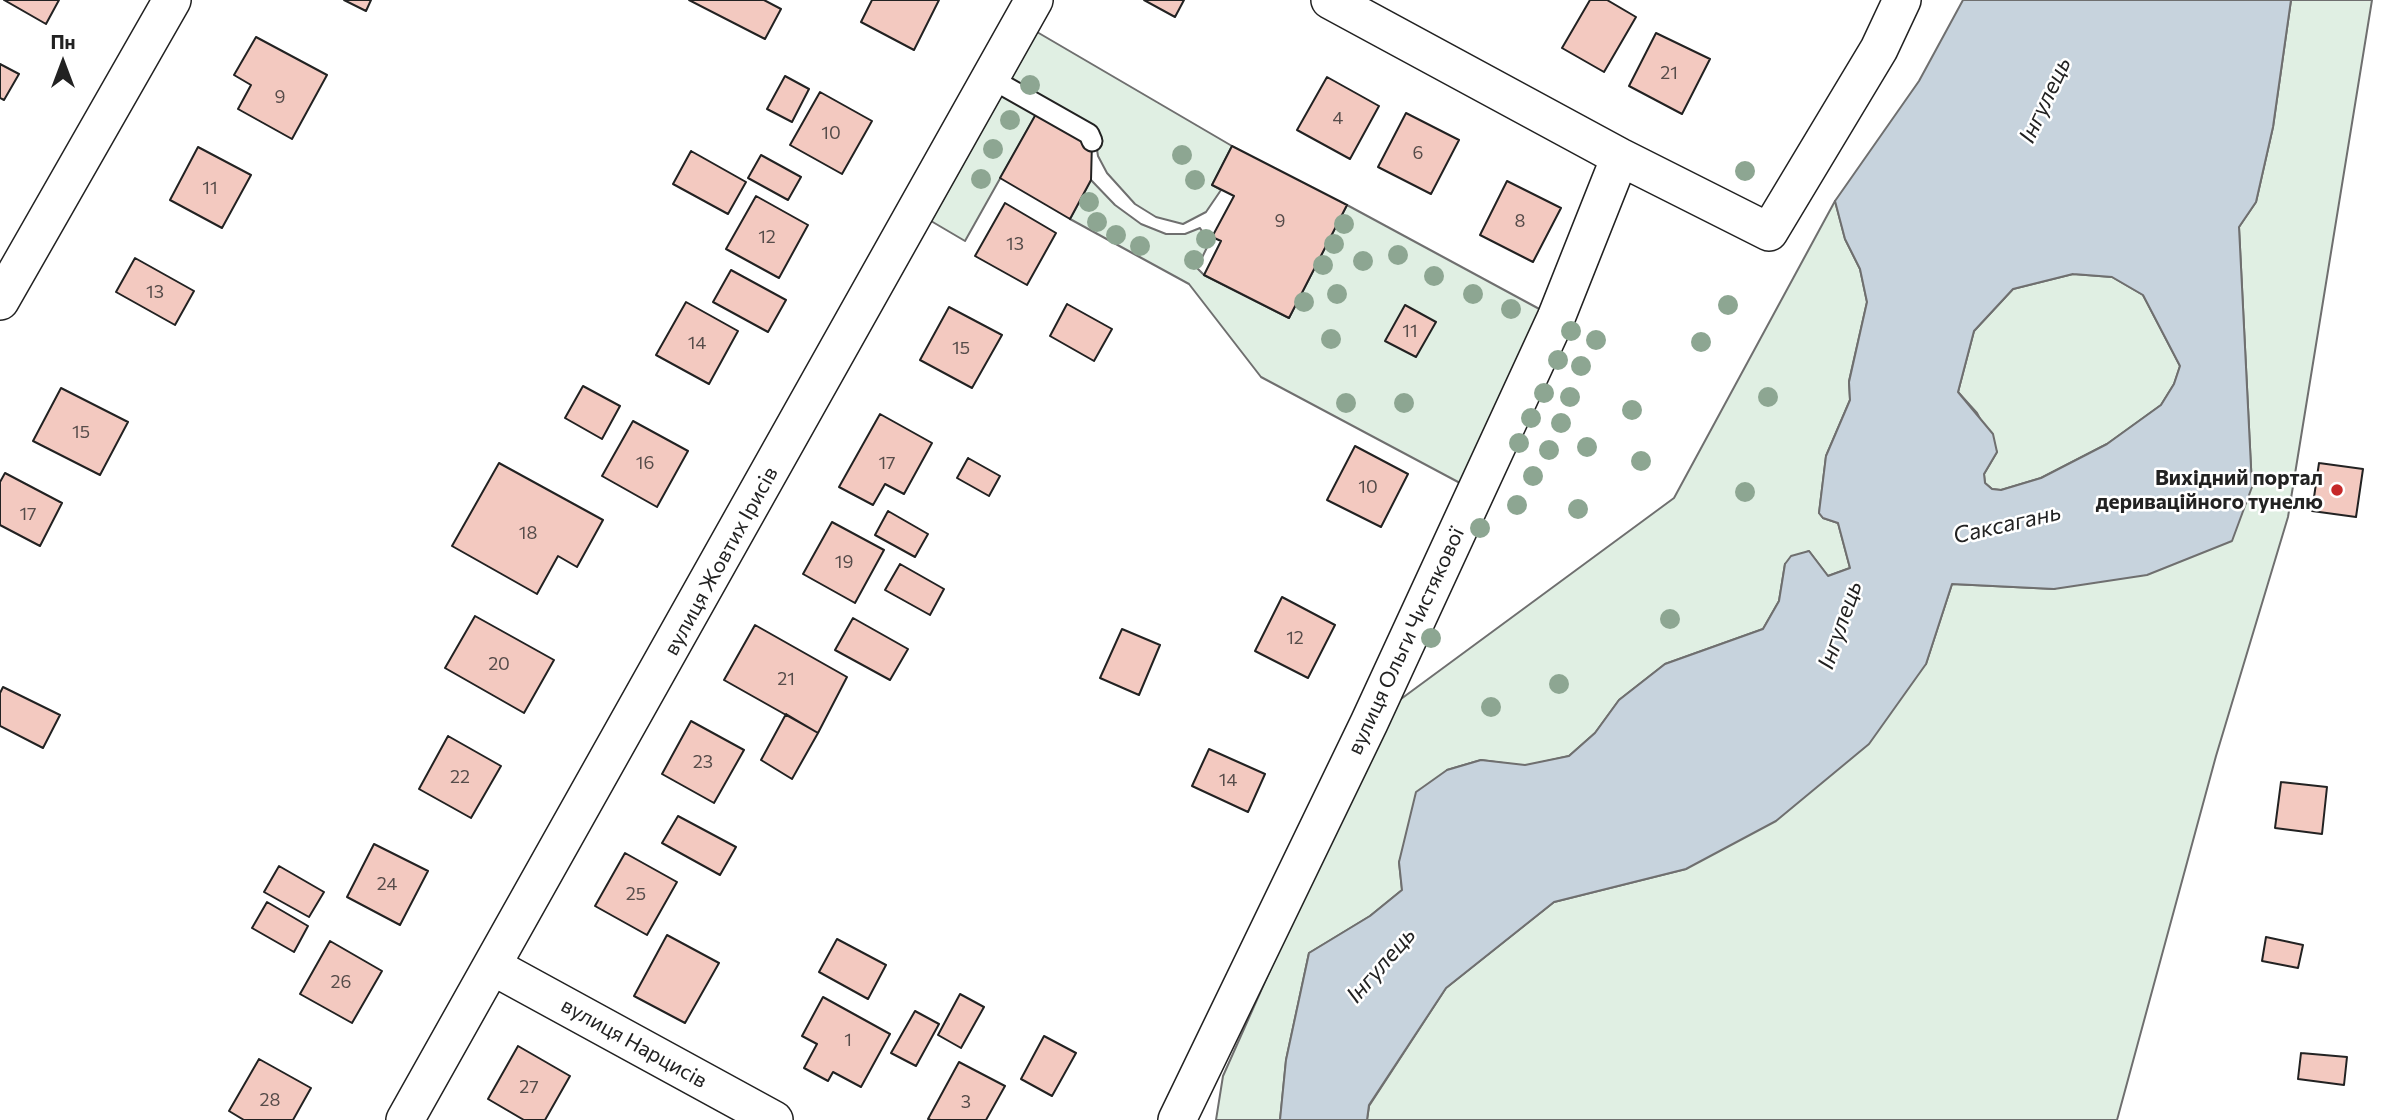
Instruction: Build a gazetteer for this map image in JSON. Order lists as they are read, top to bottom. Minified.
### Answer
{"streets":{"street":["вулиця Жовтих Ірисів","вулиця Ольги Чистякової","вулиця Нарцисів"]},"crossings":[["вулиця Жовтих Ірисів","вулиця Нарцисів"]],"water":["Інгулець","Саксагань"],"places":["Вихідний портал дериваційного тунелю"],"house_numbers":["21","9","4","10","6","11","9","8","12","13","13","11","14","15","15","16","17","10","17","18","19","12","20","21","23","22","14","24","25","26","1","27","28","3"],"north":"top"}
